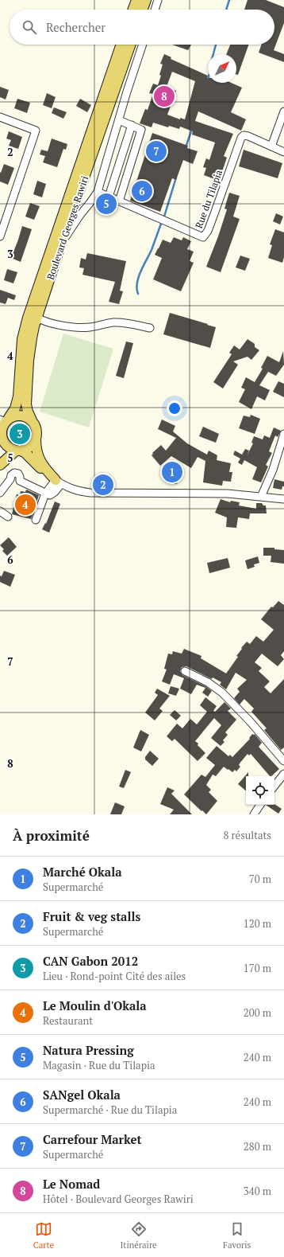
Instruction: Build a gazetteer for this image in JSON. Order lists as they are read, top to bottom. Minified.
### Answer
{"streets":{"main road":["Boulevard Georges Rawiri"],"street":["Rue du Tilapia"]},"north":"top right","page":{"search":"Rechercher","pins":["8","7","6","5","3","1","2","4"],"heading":["À proximité","8 résultats"],"list":[{"mark":"1","name":"Marché Okala","note":"Supermarché","value":"70 m"},{"mark":"2","name":"Fruit & veg stalls","note":"Supermarché","value":"120 m"},{"mark":"3","name":"CAN Gabon 2012","note":"Lieu · Rond-point Cité des ailes","value":"170 m"},{"mark":"4","name":"Le Moulin d'Okala","note":"Restaurant","value":"200 m"},{"mark":"5","name":"Natura Pressing","note":"Magasin · Rue du Tilapia","value":"240 m"},{"mark":"6","name":"SANgel Okala","note":"Supermarché · Rue du Tilapia","value":"240 m"},{"mark":"7","name":"Carrefour Market","note":"Supermarché","value":"280 m"},{"mark":"8","name":"Le Nomad","note":"Hôtel · Boulevard Georges Rawiri","value":"340 m"}],"nav":["Carte","Itinéraire","Favoris"]},"grid":{"rows":["2","3","4","5","6","7","8"]}}
